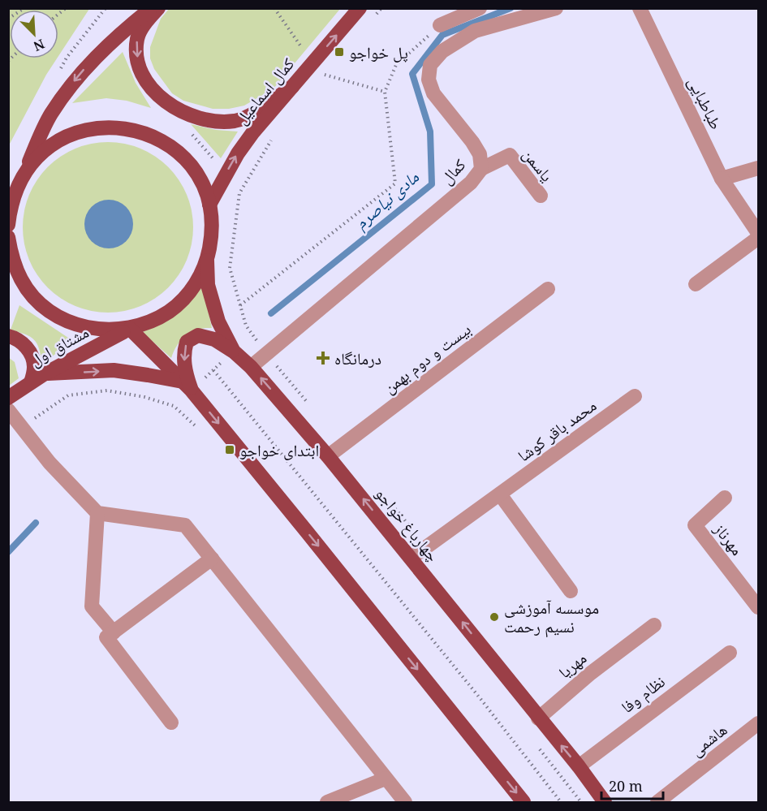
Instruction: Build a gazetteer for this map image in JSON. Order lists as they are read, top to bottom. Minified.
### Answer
{"streets":{"main road":["کمال اسماعیل","مشتاق اول","چهارباغ خواجو"],"street":["طباطبایی","یاسمن","کمال","بیست و دوم بهمن","محمد باقر کوشا","مهرناز","مهریا","نظام وفا","هاشمی"]},"crossings":[["یاسمن","کمال"],["کمال","چهارباغ خواجو"],["بیست و دوم بهمن","چهارباغ خواجو"],["محمد باقر کوشا","چهارباغ خواجو"],["چهارباغ خواجو","مهریا"],["چهارباغ خواجو","نظام وفا"]],"one_way":["کمال اسماعیل"],"water":["مادی نیاصرم"],"places":{"transit":["پل خواجو","ابتدای خواجو"],"health":["درمانگاه"],"other":["موسسه آموزشی نسیم رحمت"]},"scale_bar":"20 m","north":"bottom right"}
